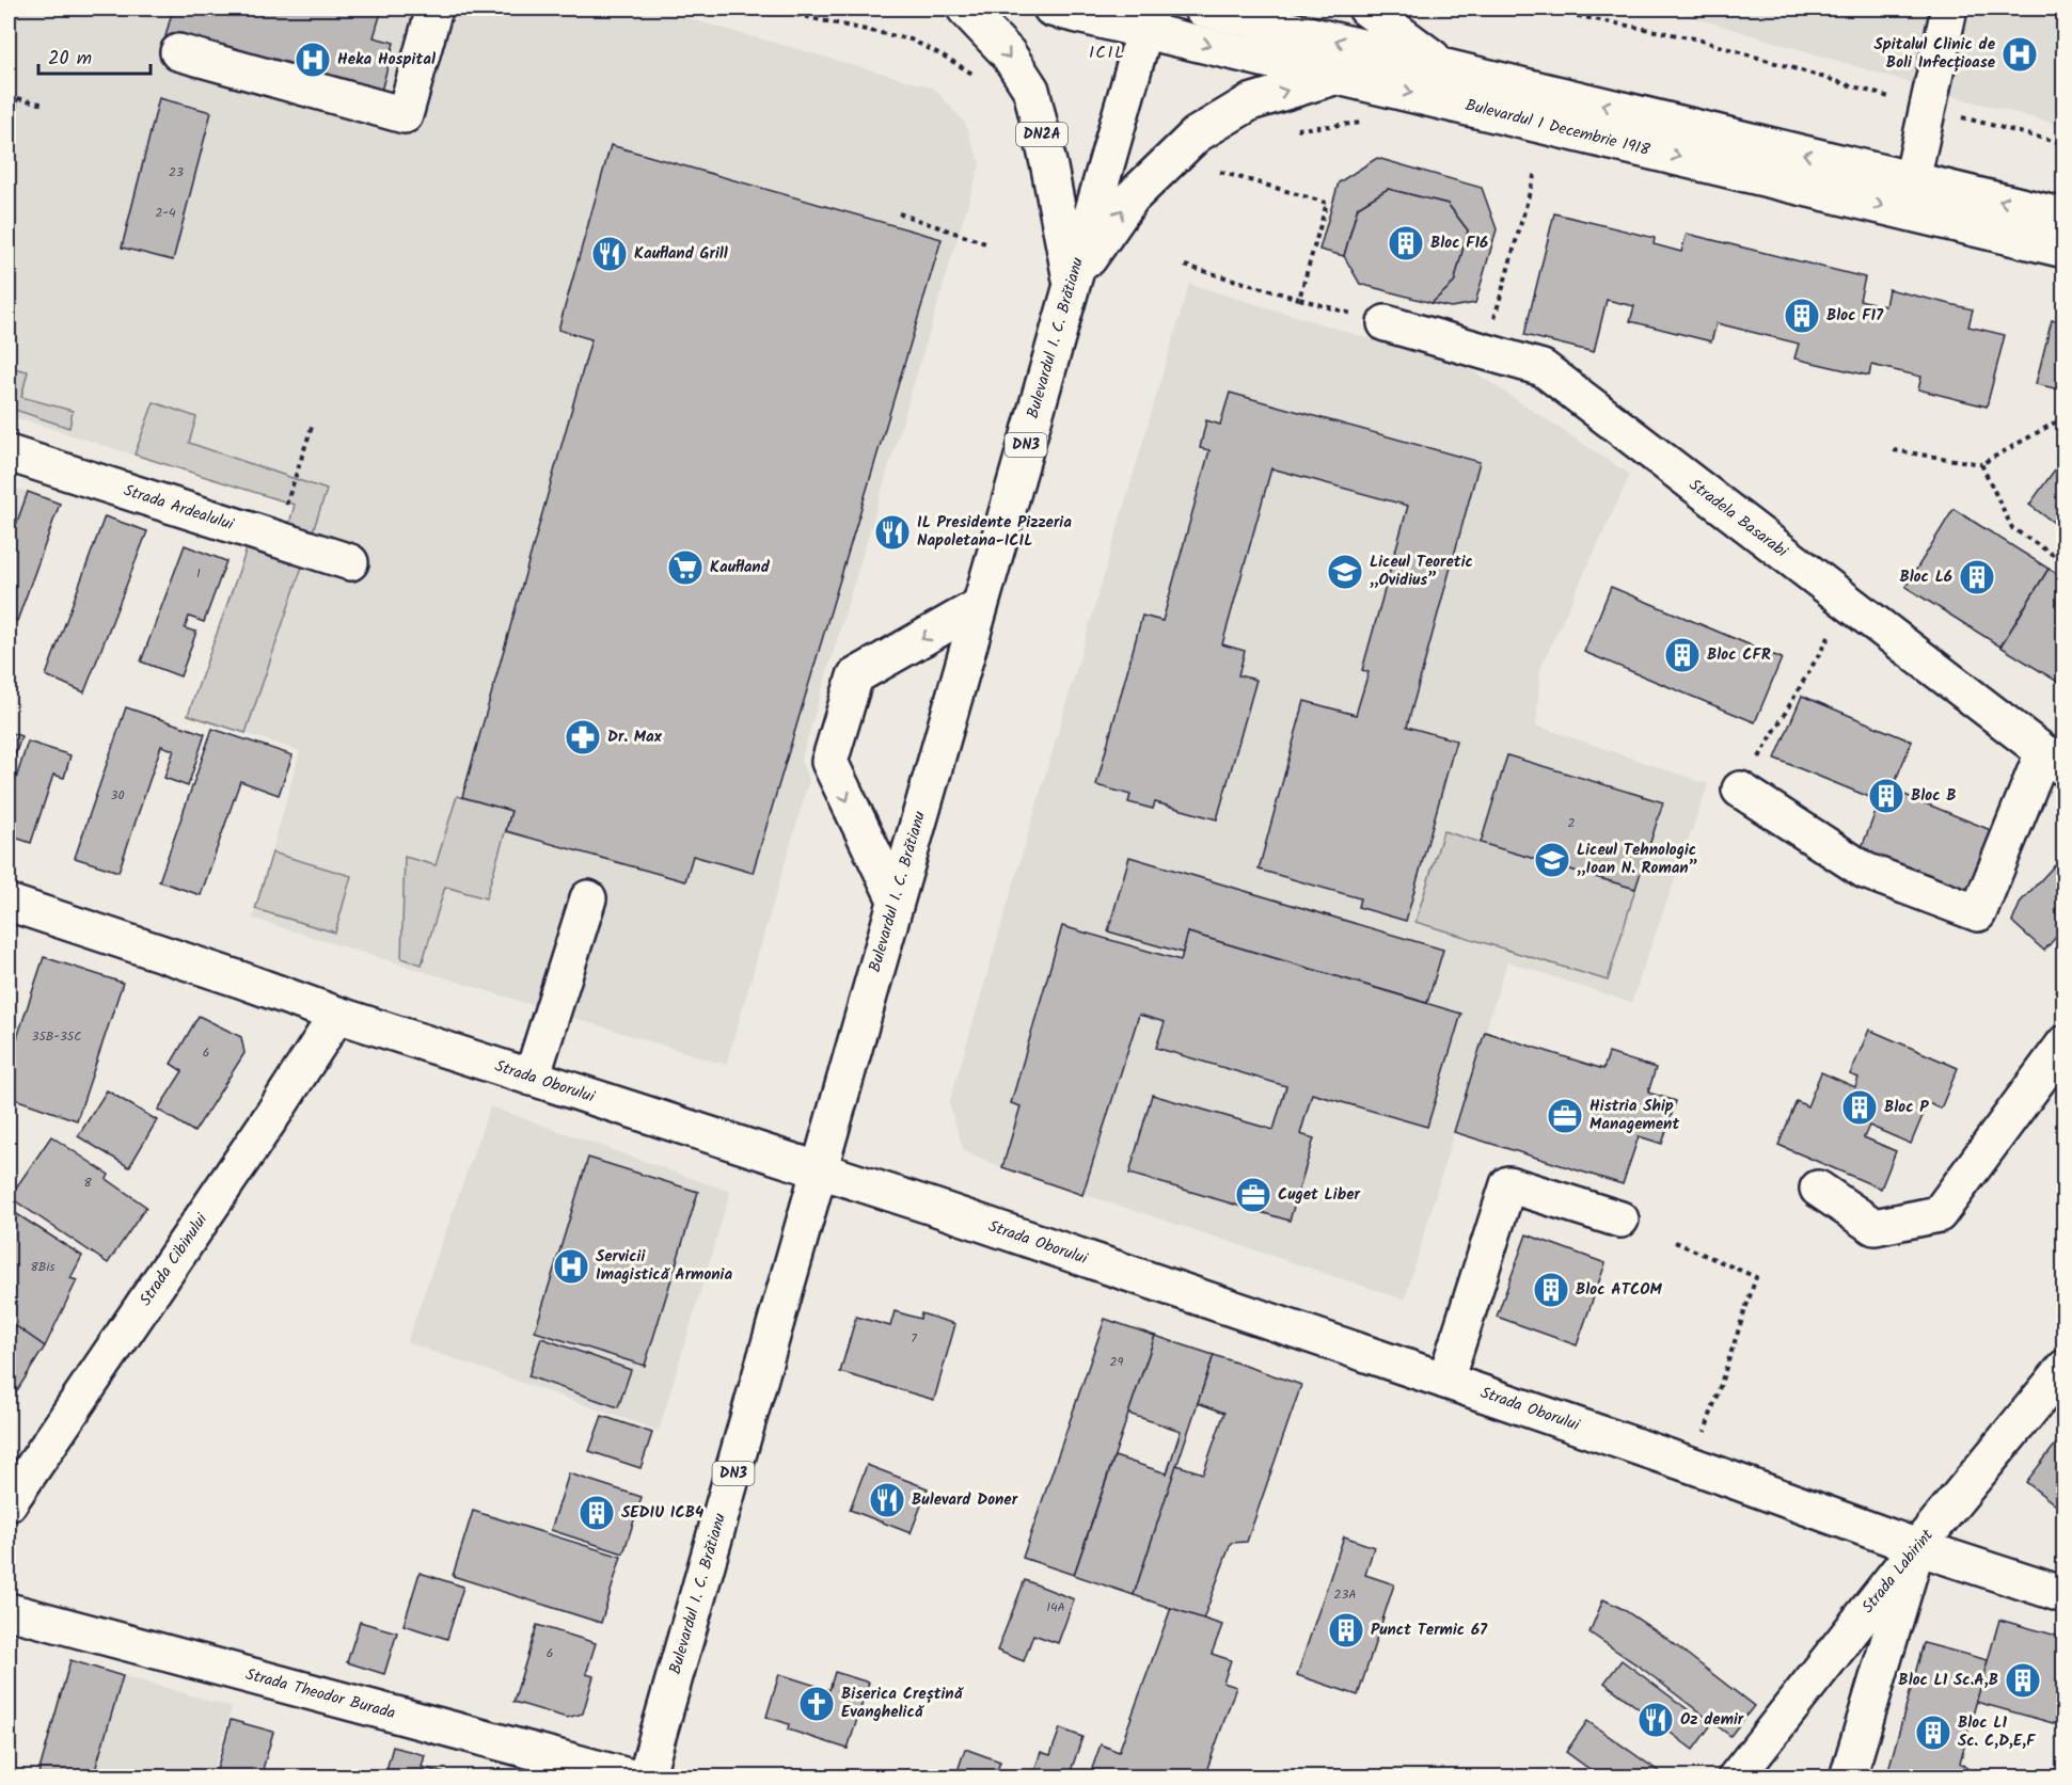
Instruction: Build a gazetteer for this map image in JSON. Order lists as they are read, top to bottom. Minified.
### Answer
{"streets":{"street":["Bulevardul 1 Decembrie 1918","DN2A","Bulevardul I. C. Brătianu","DN3","Strada Ardealului","Stradela Basarabi","Strada Oborului","Strada Cibinului","Strada Labirint","Strada Theodor Burada"]},"crossings":[["Bulevardul 1 Decembrie 1918","Bulevardul I. C. Brătianu"],["DN2A","Bulevardul I. C. Brătianu"],["Bulevardul I. C. Brătianu","Strada Oborului"],["Strada Oborului","Strada Cibinului"],["Strada Oborului","Strada Labirint"]],"districts":["ICIL"],"places":{"hospital":["Spitalul Clinic de Boli Infecțioase","Heka Hospital","Servicii Imagistică Armonia"],"building":["Bloc F16","Bloc F17","Bloc L6","Bloc CFR","Bloc B","Bloc P","Bloc ATCOM","SEDIU ICB4","Punct Termic 67","Bloc L1 Sc.A,B","Bloc L1 Sc. C,D,E,F"],"restaurant":["Kaufland Grill","IL Presidente Pizzeria Napoletana-ICIL","Bulevard Doner","Oz demir"],"supermarket":["Kaufland"],"school or university":["Liceul Teoretic „Ovidius”","Liceul Tehnologic „Ioan N. Roman”"],"pharmacy":["Dr. Max"],"office":["Histria Ship Management","Cuget Liber"],"church":["Biserica Creștină Evanghelică"]},"house_numbers":["23","2-4","1","30","2","35B-35C","6","8","8Bis","7","29","23A","14A","6"],"scale_bar":"20 m"}
